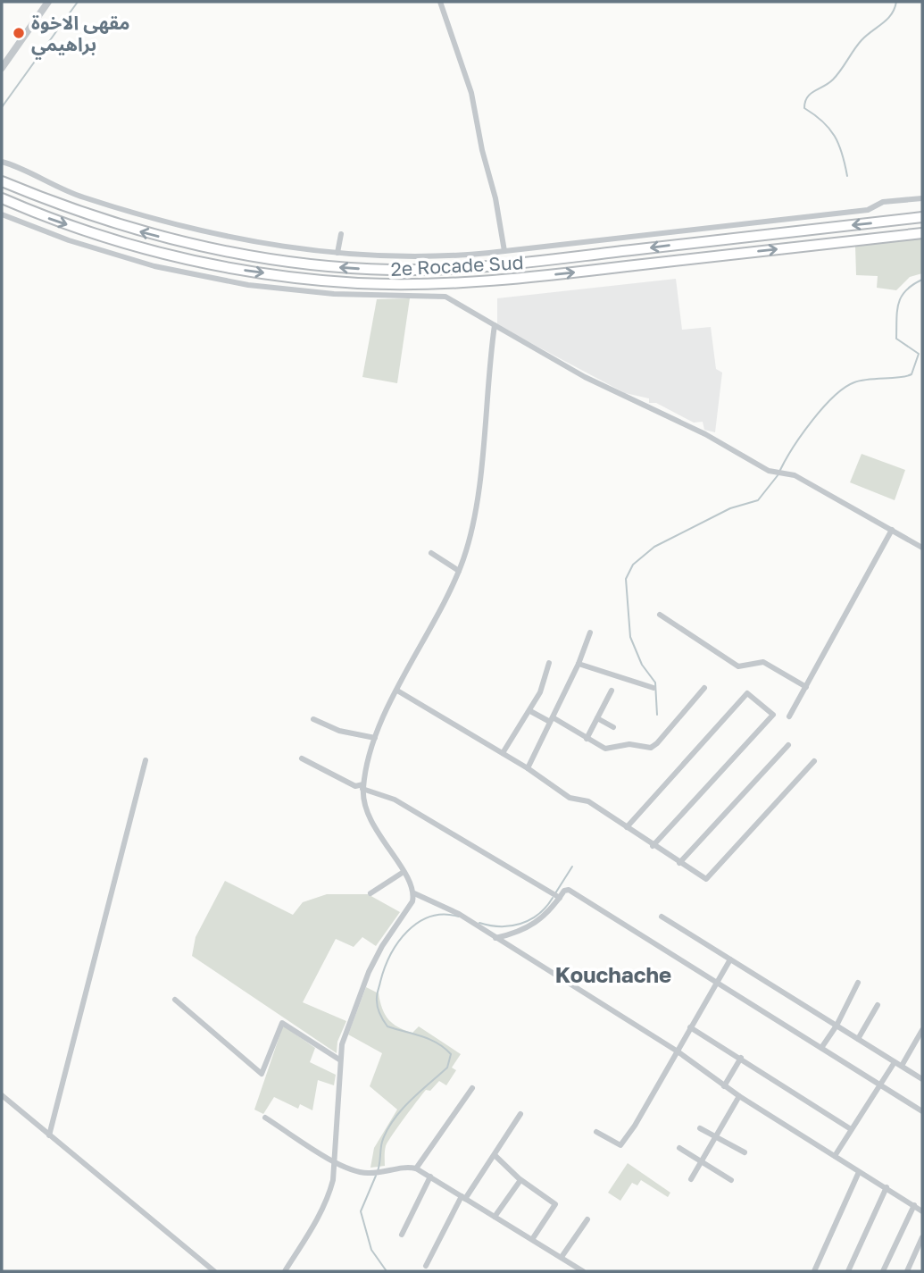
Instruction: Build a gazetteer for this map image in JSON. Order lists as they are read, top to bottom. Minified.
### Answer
{"streets":{"highway":["2e Rocade Sud"]},"districts":["Kouchache"],"places":["مقهى الاخوة براهيمي"]}
